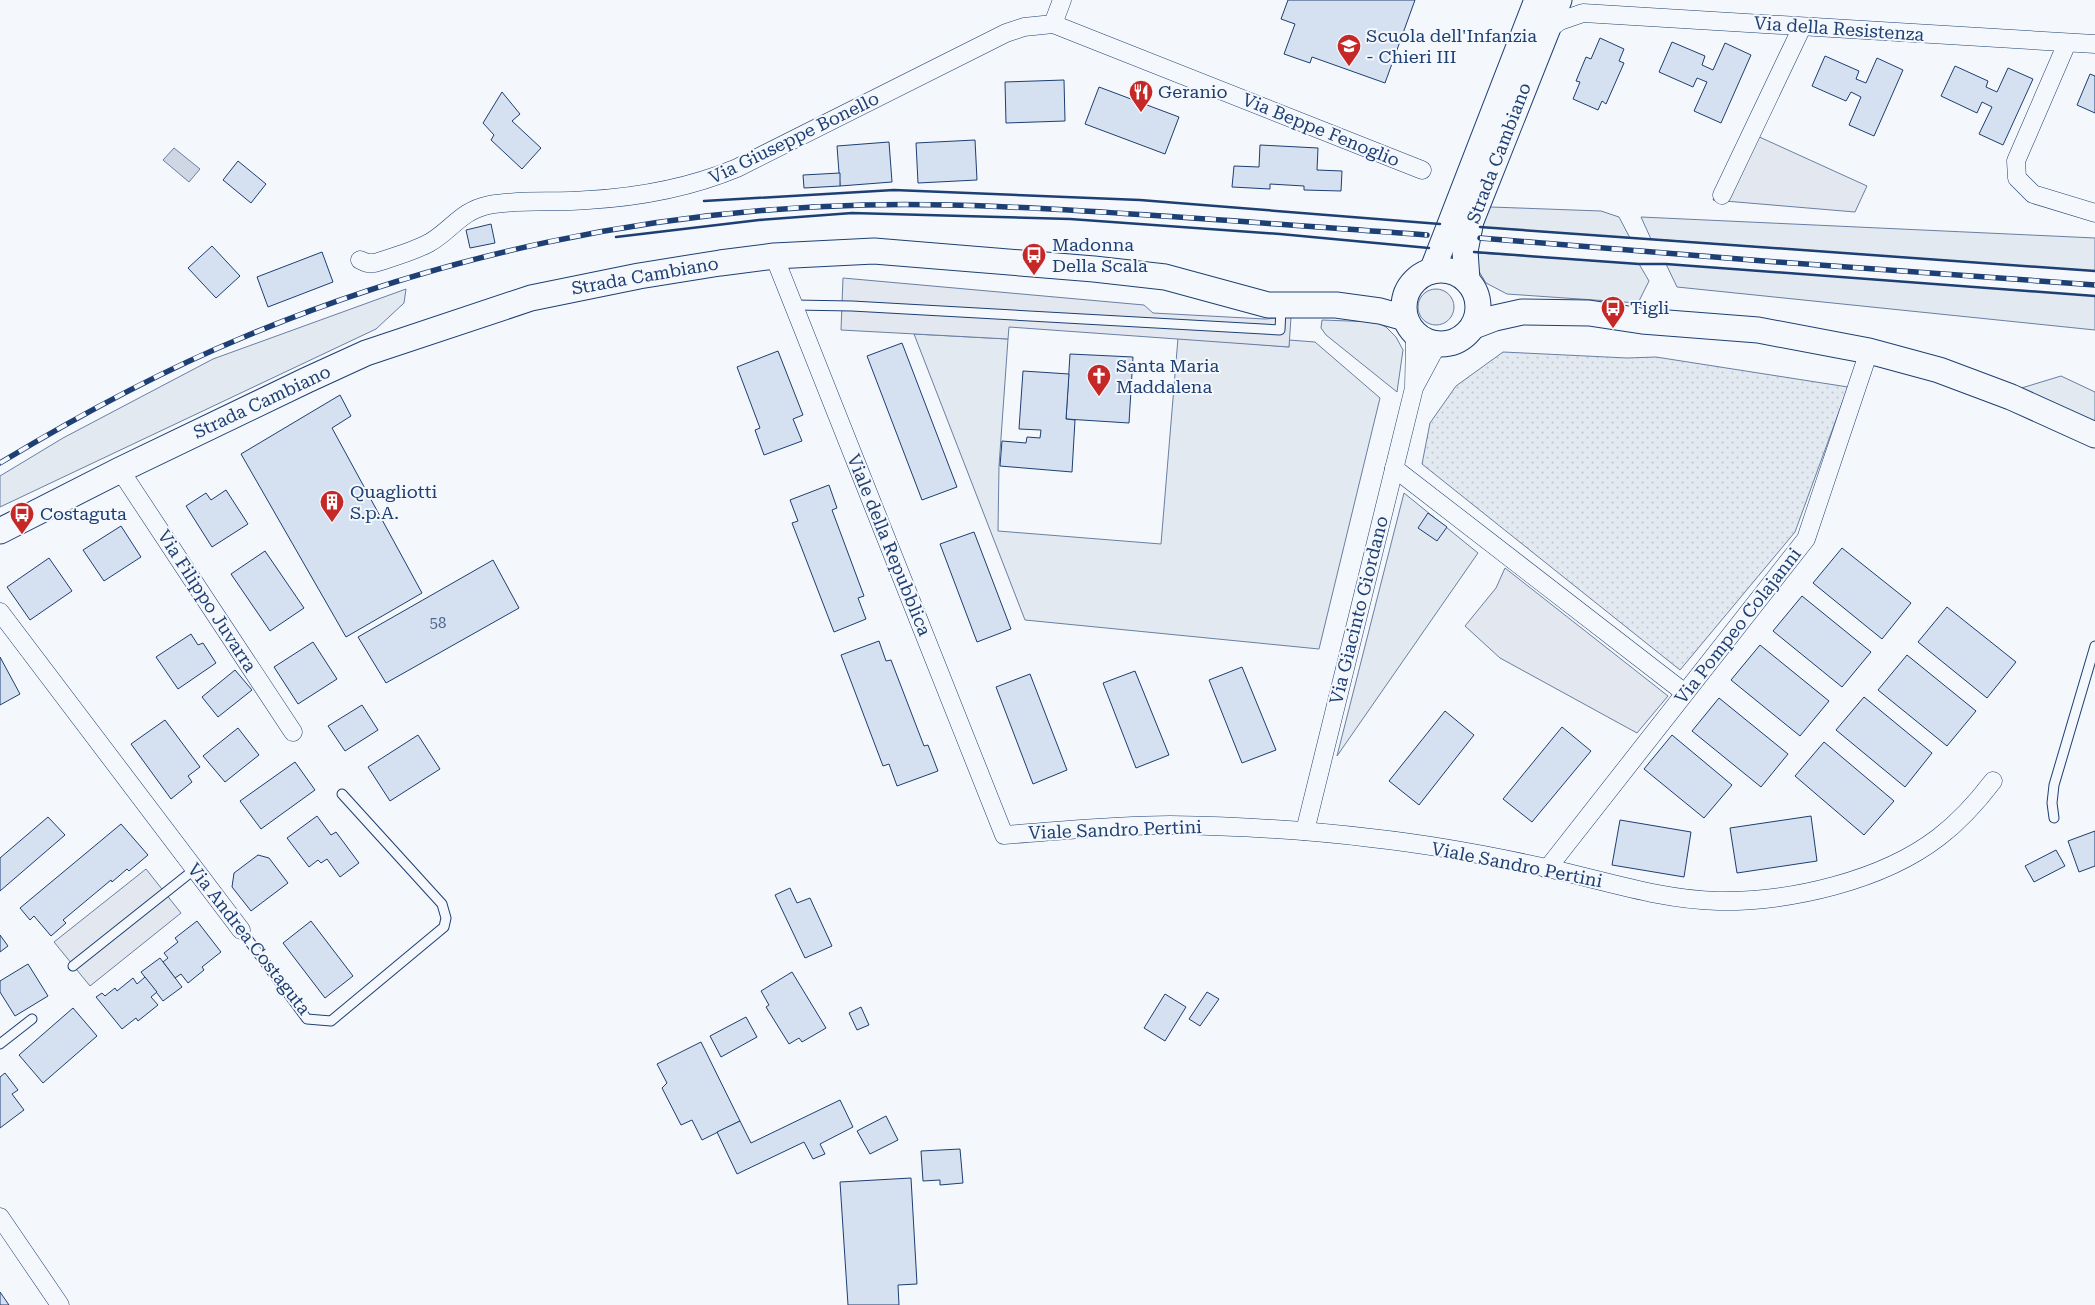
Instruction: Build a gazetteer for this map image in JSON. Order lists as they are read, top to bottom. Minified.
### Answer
{"streets":{"main road":["Strada Cambiano"],"street":["Via della Resistenza","Via Beppe Fenoglio","Via Giuseppe Bonello","Viale della Repubblica","Via Filippo Juvarra","Via Giacinto Giordano","Via Pompeo Colajanni","Viale Sandro Pertini","Via Andrea Costaguta"]},"crossings":[["Via della Resistenza","Strada Cambiano"],["Via Beppe Fenoglio","Via Giuseppe Bonello"],["Strada Cambiano","Viale della Repubblica"],["Strada Cambiano","Via Filippo Juvarra"],["Viale della Repubblica","Viale Sandro Pertini"],["Via Giacinto Giordano","Viale Sandro Pertini"],["Via Pompeo Colajanni","Viale Sandro Pertini"]],"places":{"school or university":["Scuola dell'Infanzia - Chieri III"],"restaurant":["Geranio"],"bus stop":["Madonna Della Scala","Tigli","Costaguta"],"church":["Santa Maria Maddalena"],"building":["Quagliotti S.p.A."]},"house_numbers":["58"]}
